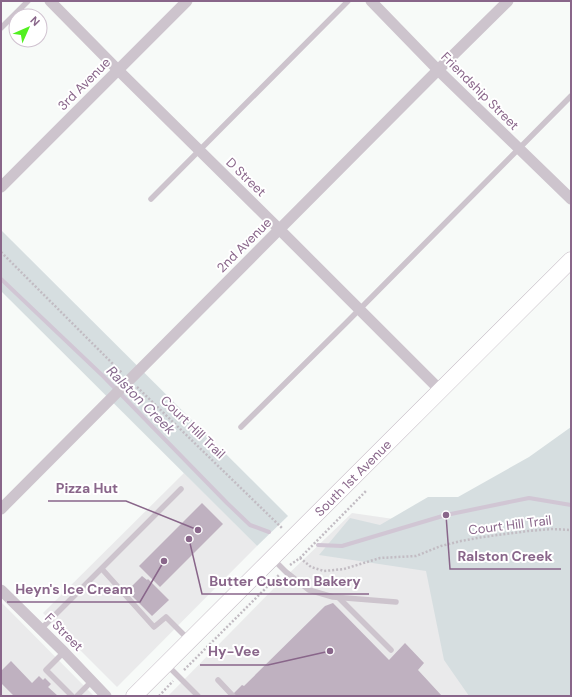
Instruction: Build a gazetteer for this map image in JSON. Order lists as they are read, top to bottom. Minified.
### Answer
{"streets":{"main road":["South 1st Avenue"],"street":["3rd Avenue","Friendship Street","D Street","2nd Avenue","F Street"],"path":["Court Hill Trail"]},"crossings":[["3rd Avenue","D Street"],["Friendship Street","2nd Avenue"],["D Street","2nd Avenue"],["D Street","South 1st Avenue"],["2nd Avenue","Court Hill Trail"]],"water":["Ralston Creek"],"places":["Ralston Creek","Pizza Hut","Butter Custom Bakery","Heyn's Ice Cream","Hy-Vee"],"north":"top right"}
